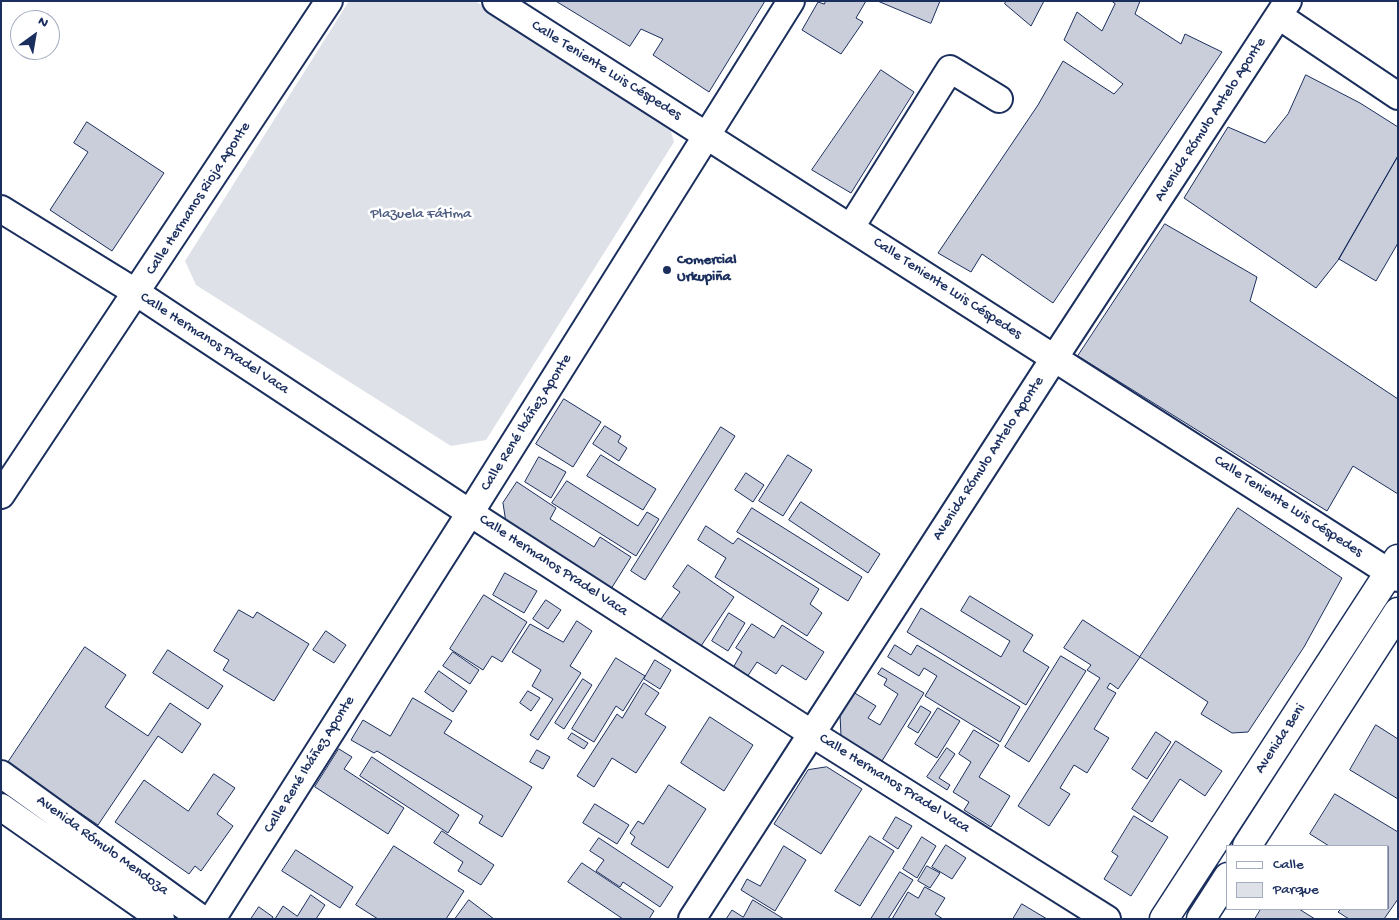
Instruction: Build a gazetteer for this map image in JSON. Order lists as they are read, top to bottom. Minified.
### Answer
{"streets":{"main road":["Avenida Beni"],"street":["Calle Teniente Luis Céspedes","Avenida Rómulo Antelo Aponte","Calle Hermanos Rioja Aponte","Calle Hermanos Pradel Vaca","Calle René Ibáñez Aponte","Avenida Rómulo Mendoza"]},"crossings":[["Calle Teniente Luis Céspedes","Avenida Rómulo Antelo Aponte"],["Calle Teniente Luis Céspedes","Calle René Ibáñez Aponte"],["Calle Teniente Luis Céspedes","Avenida Beni"],["Avenida Rómulo Antelo Aponte","Calle Hermanos Pradel Vaca"],["Calle Hermanos Rioja Aponte","Calle Hermanos Pradel Vaca"],["Calle Hermanos Pradel Vaca","Calle René Ibáñez Aponte"]],"parks":["Plazuela Fátima"],"places":["Comercial Urkupiña"],"legend":["Calle","Parque"],"north":"top right"}
